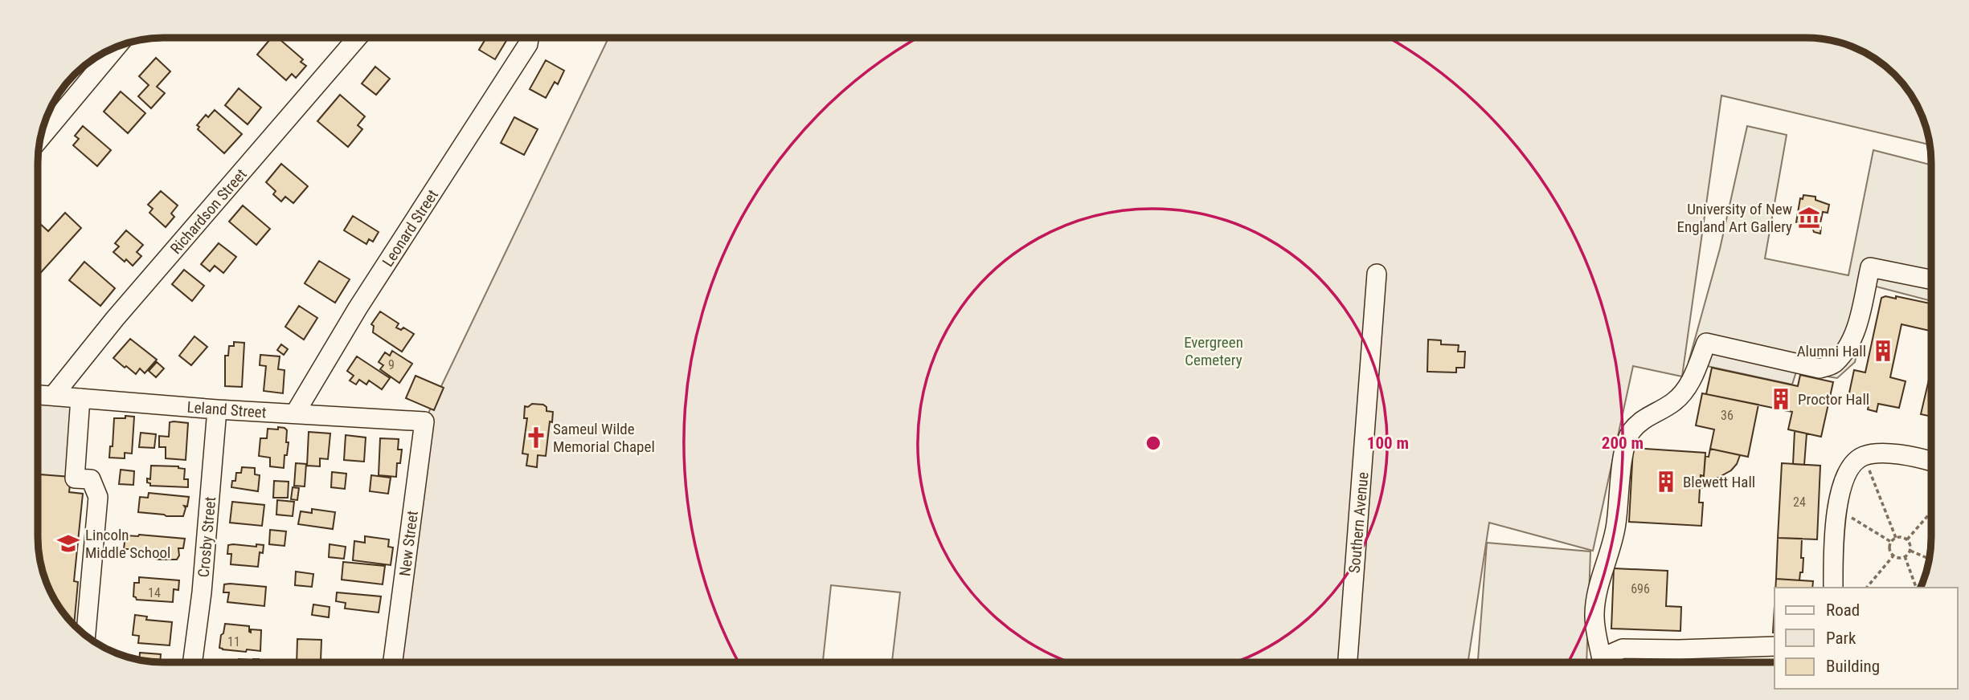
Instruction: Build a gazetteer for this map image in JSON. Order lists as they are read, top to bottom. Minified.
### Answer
{"streets":{"street":["Richardson Street","Leonard Street","Leland Street","Southern Avenue","Crosby Street","New Street"]},"crossings":[["Richardson Street","Leland Street"],["Leonard Street","Leland Street"],["Leland Street","Crosby Street"],["Leland Street","New Street"]],"parks":["Evergreen Cemetery"],"places":{"museum":["University of New England Art Gallery"],"building":["Alumni Hall","Proctor Hall","Blewett Hall"],"church":["Sameul Wilde Memorial Chapel"],"school or university":["Lincoln Middle School"]},"house_numbers":["9","36","24","696","14","11"],"legend":["Road","Park","Building"],"rings":["100 m","200 m"]}
